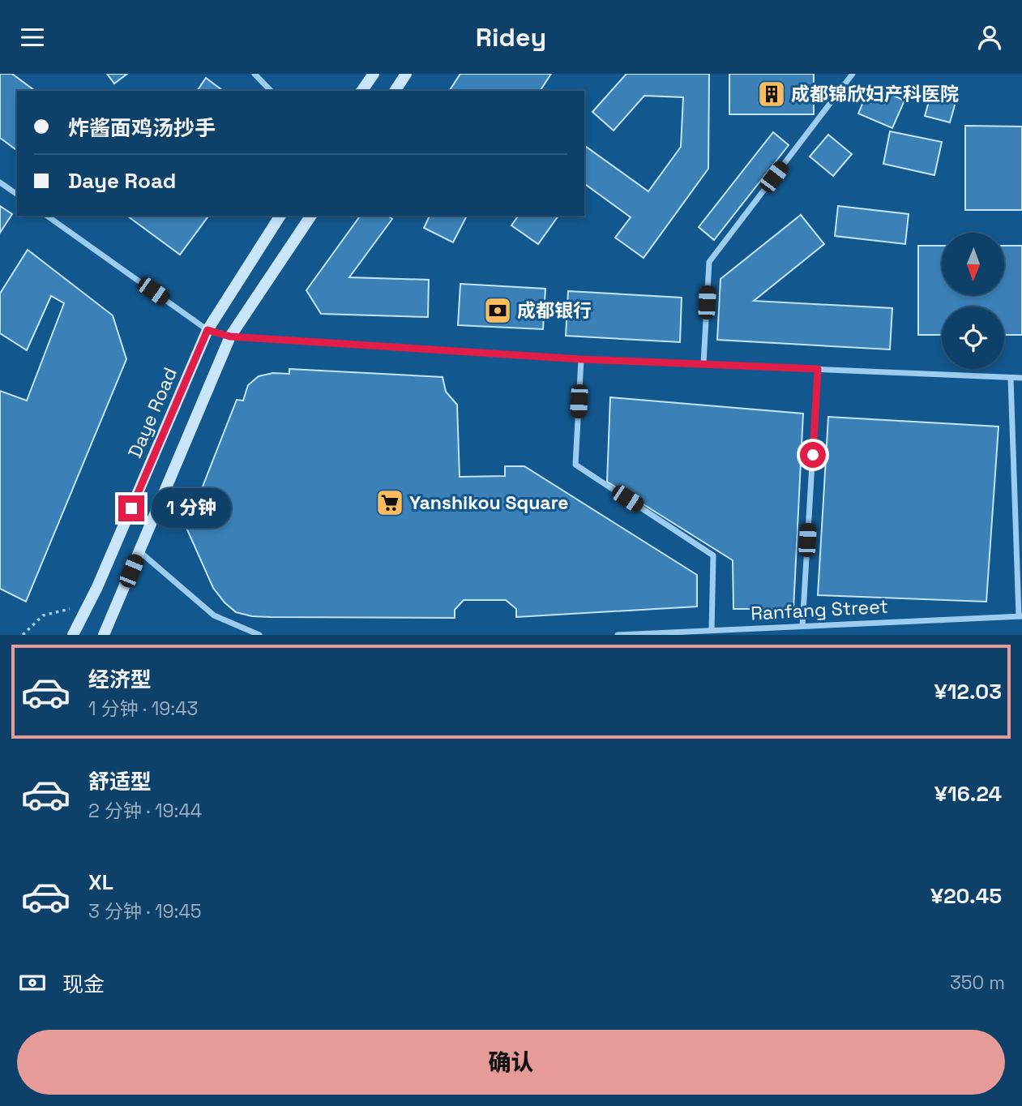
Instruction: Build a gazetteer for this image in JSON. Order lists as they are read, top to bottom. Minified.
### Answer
{"streets":{"main road":["Daye Road"],"street":["Ranfang Street"]},"places":{"building":["成都锦欣妇产科医院"],"bank":["成都银行"],"supermarket":["Yanshikou Square"]},"north":"bottom","page":{"header":"Ridey","banner":["炸酱面鸡汤抄手","Daye Road"],"bubble":"1 分钟","list":[{"name":"经济型","note":"1 分钟 · 19:43","value":"¥12.03"},{"name":"舒适型","note":"2 分钟 · 19:44","value":"¥16.24"},{"name":"XL","note":"3 分钟 · 19:45","value":"¥20.45"}],"pay":["现金","350 m"],"buttons":"确认"}}
